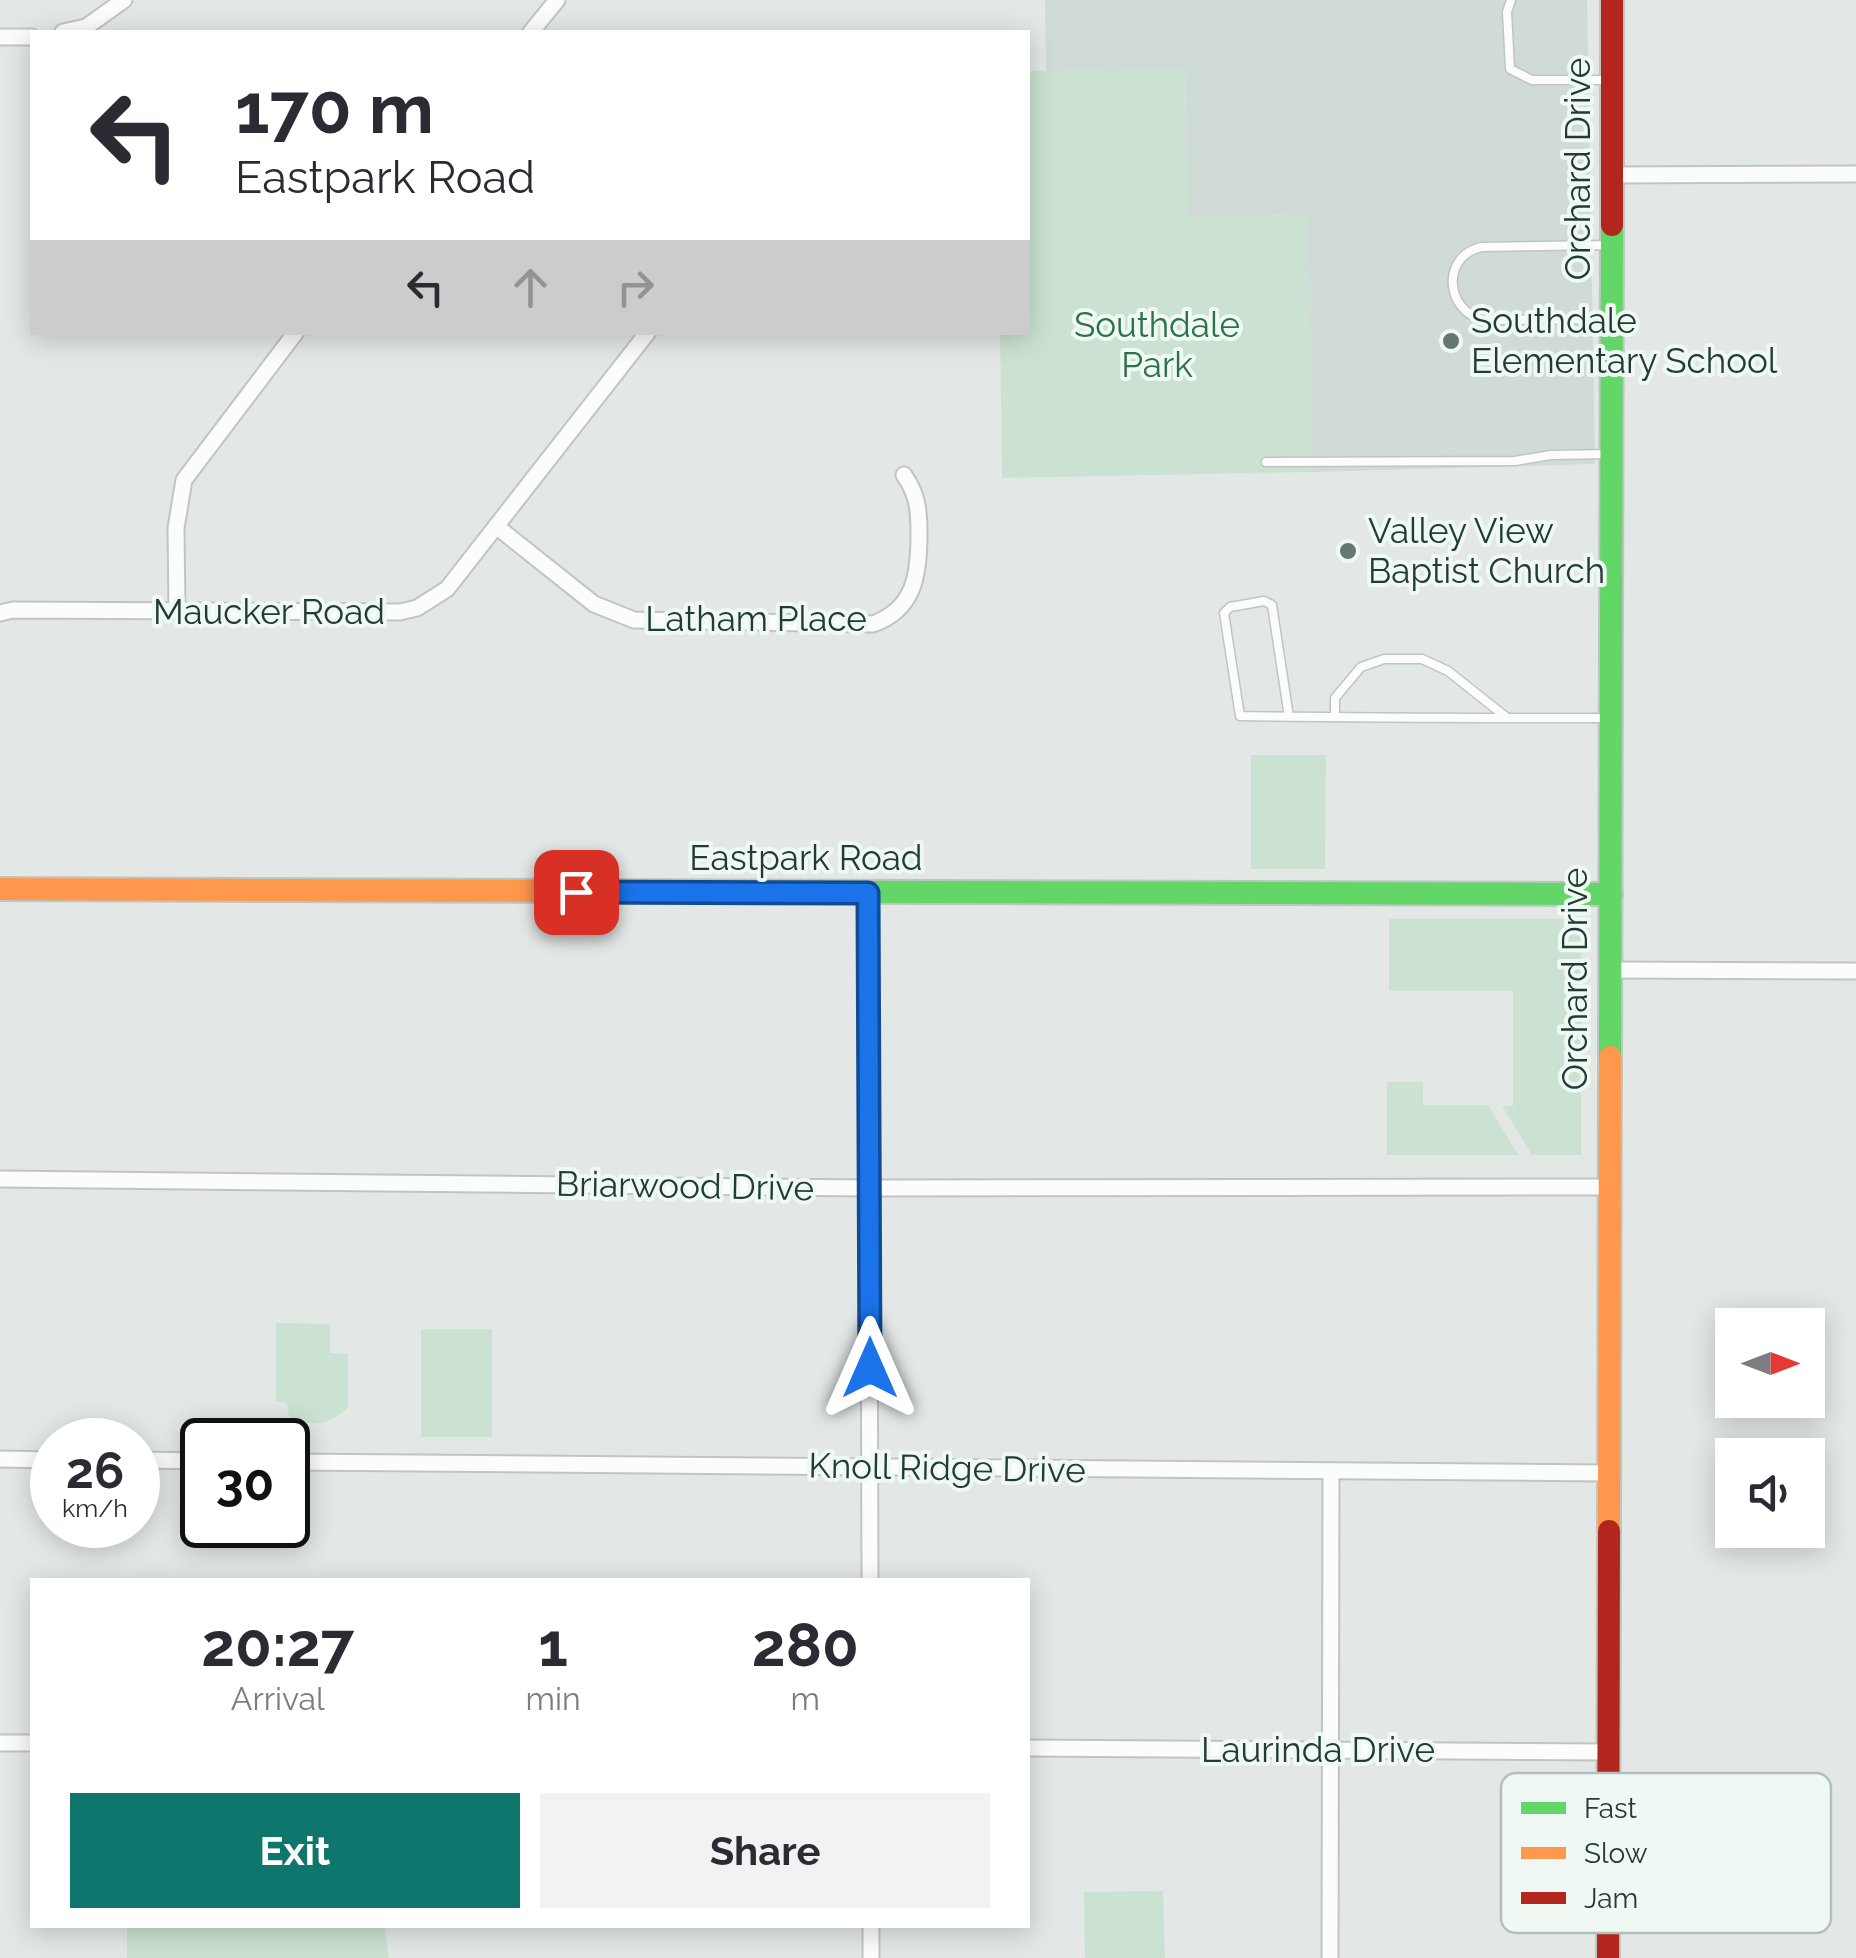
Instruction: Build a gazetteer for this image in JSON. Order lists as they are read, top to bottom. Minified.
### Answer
{"streets":{"street":["Orchard Drive","Maucker Road","Latham Place","Eastpark Road","Briarwood Drive","Knoll Ridge Drive","Laurinda Drive"]},"crossings":[["Orchard Drive","Eastpark Road"],["Orchard Drive","Briarwood Drive"],["Orchard Drive","Knoll Ridge Drive"],["Orchard Drive","Laurinda Drive"],["Maucker Road","Latham Place"]],"parks":["Southdale Park"],"places":["Southdale Elementary School","Valley View Baptist Church"],"legend":["Fast","Slow","Jam"],"north":"right","page":{"turn":["170 m","Eastpark Road"],"speed":"26 km/h","limit":"30","eta":["20:27","Arrival","1","min","280","m"],"buttons":["Exit","Share"]}}
